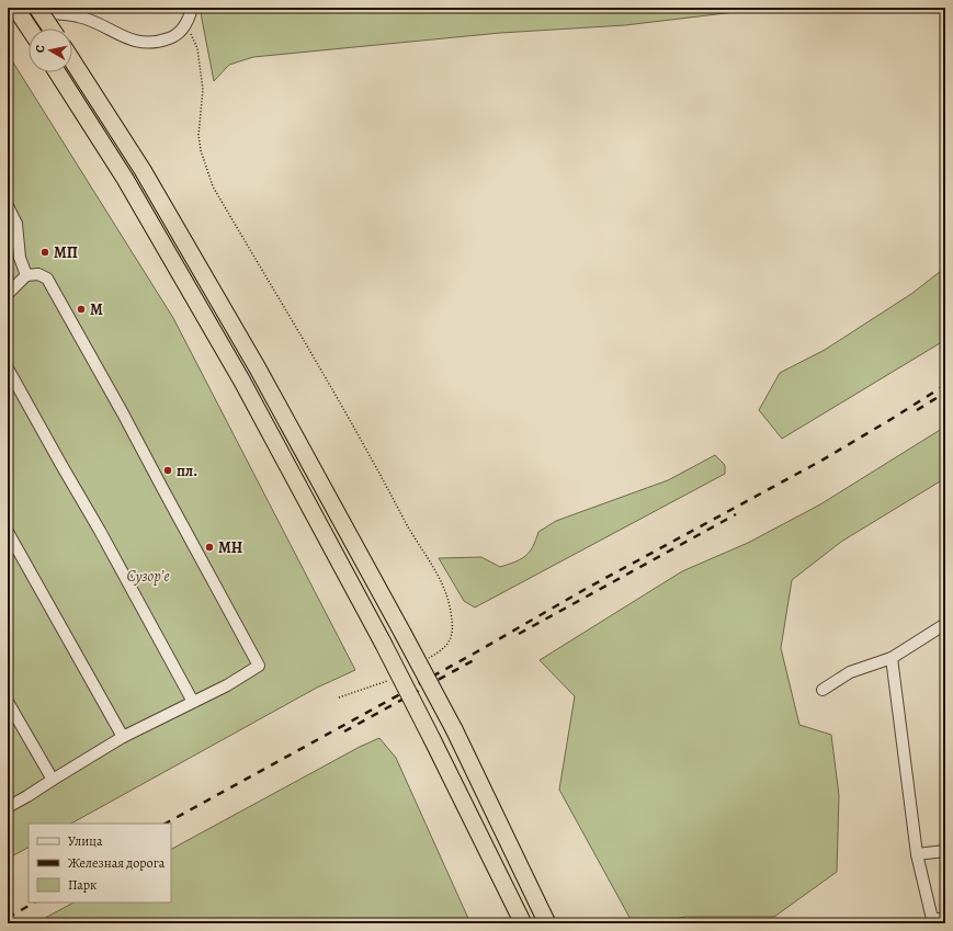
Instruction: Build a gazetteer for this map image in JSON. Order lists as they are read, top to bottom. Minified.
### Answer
{"parks":["Сузорʼе"],"places":["МП","М","пл.","МН"],"legend":["Улица","Железная дорога","Парк"],"north":"left"}
